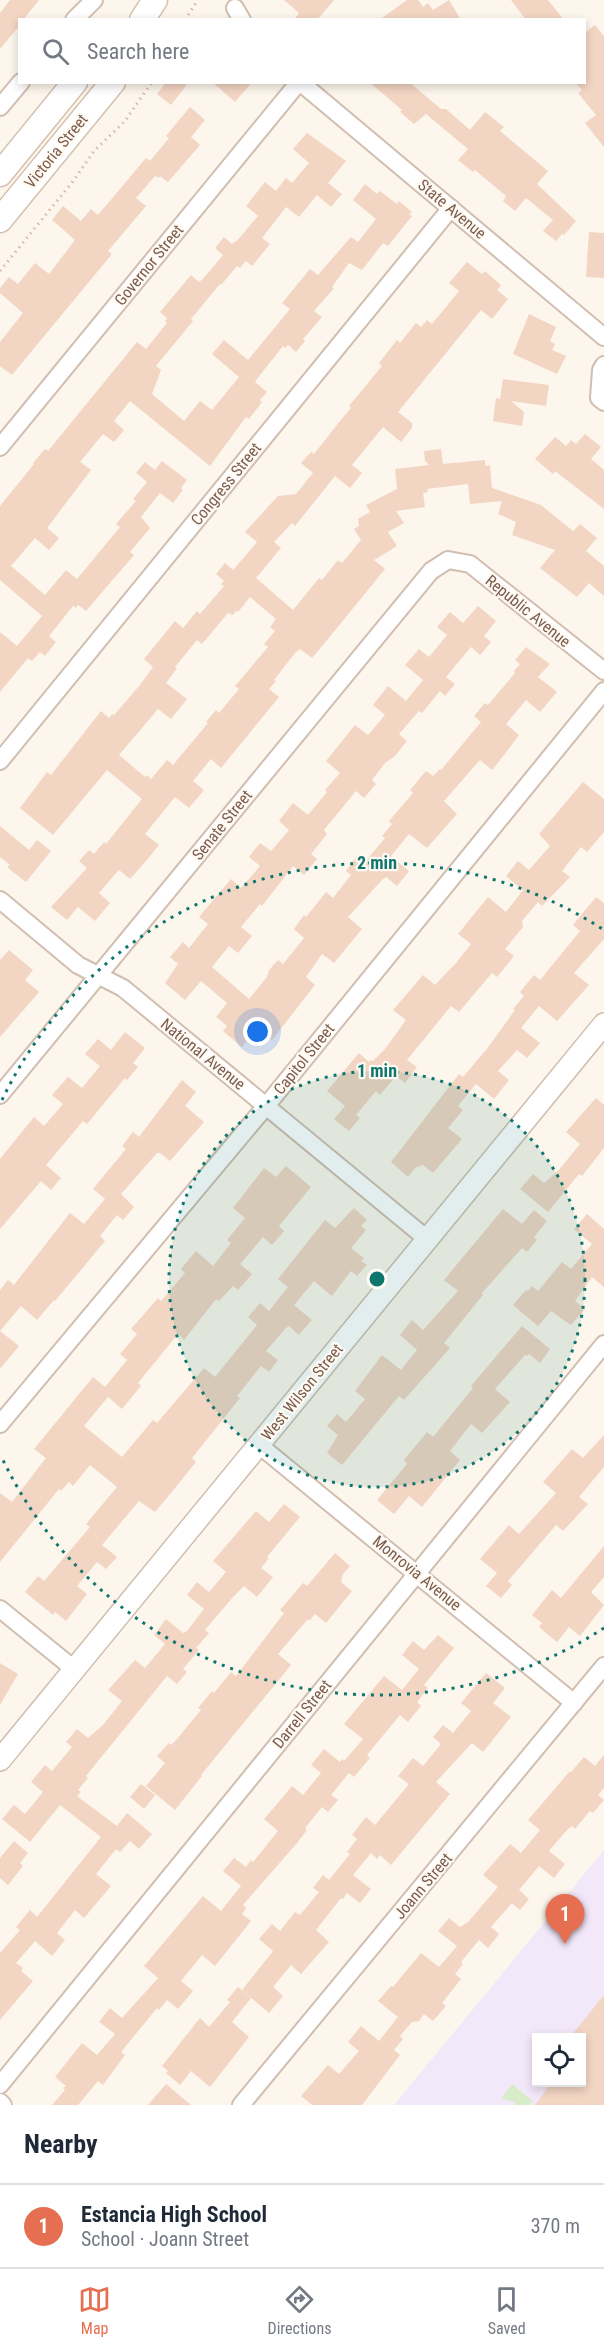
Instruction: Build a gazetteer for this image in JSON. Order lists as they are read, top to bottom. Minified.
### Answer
{"streets":{"main road":["Victoria Street"],"street":["State Avenue","Governor Street","Congress Street","Republic Avenue","Senate Street","National Avenue","Capitol Street","West Wilson Street","Monrovia Avenue","Darrell Street","Joann Street"]},"crossings":[["State Avenue","Congress Street"],["Republic Avenue","Senate Street"],["Senate Street","National Avenue"],["National Avenue","Capitol Street"],["National Avenue","West Wilson Street"],["West Wilson Street","Monrovia Avenue"],["Monrovia Avenue","Darrell Street"],["Monrovia Avenue","Joann Street"]],"page":{"search":"Search here","pins":"1","heading":"Nearby","list":[{"mark":"1","name":"Estancia High School","note":"School · Joann Street","value":"370 m"}],"nav":["Map","Directions","Saved"]},"rings":["2 min","1 min"]}
